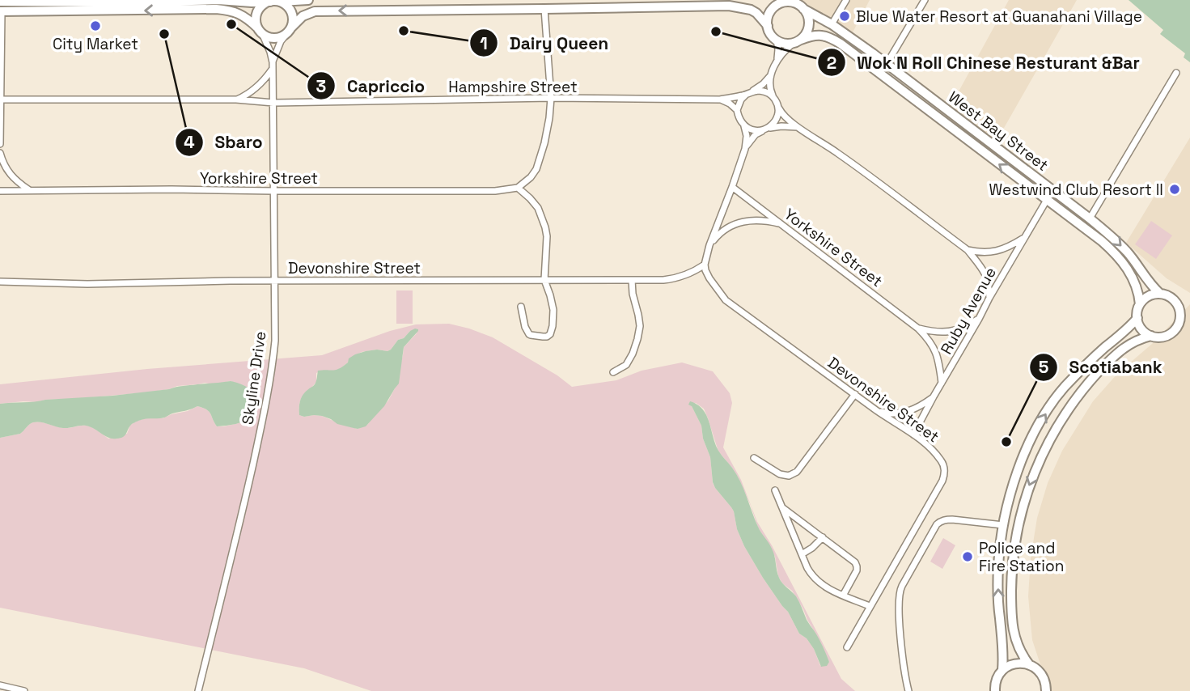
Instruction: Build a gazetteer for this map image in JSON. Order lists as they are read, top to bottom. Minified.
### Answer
{"streets":{"main road":["West Bay Street"],"street":["Hampshire Street","Yorkshire Street","Devonshire Street","Ruby Avenue","Skyline Drive"]},"crossings":[["Hampshire Street","Skyline Drive"],["West Bay Street","Ruby Avenue"],["Yorkshire Street","Ruby Avenue"],["Yorkshire Street","Skyline Drive"],["Devonshire Street","Ruby Avenue"],["Devonshire Street","Skyline Drive"]],"places":["Blue Water Resort at Guanahani Village","Capriccio","City Market","Dairy Queen","Wok N Roll Chinese Resturant &Bar","Sbaro","Westwind Club Resort II","Scotiabank","Police and Fire Station"]}
